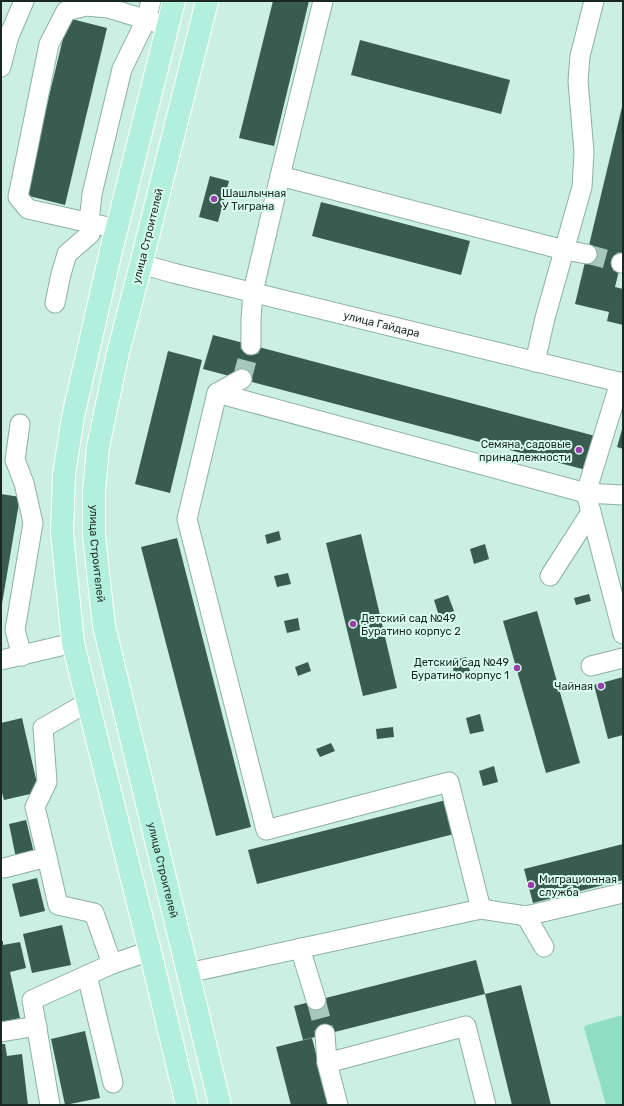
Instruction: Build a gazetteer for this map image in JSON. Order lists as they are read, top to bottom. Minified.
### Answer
{"streets":{"main road":["улица Строителей"],"street":["улица Гайдара"]},"crossings":[["улица Строителей","улица Гайдара"]],"places":["Шашлычная У Тиграна","Семяна, садовые принадлежности","Детский сад №49 Буратино корпус 2","Детский сад №49 Буратино корпус 1","Чайная","Миграционная служба"]}
